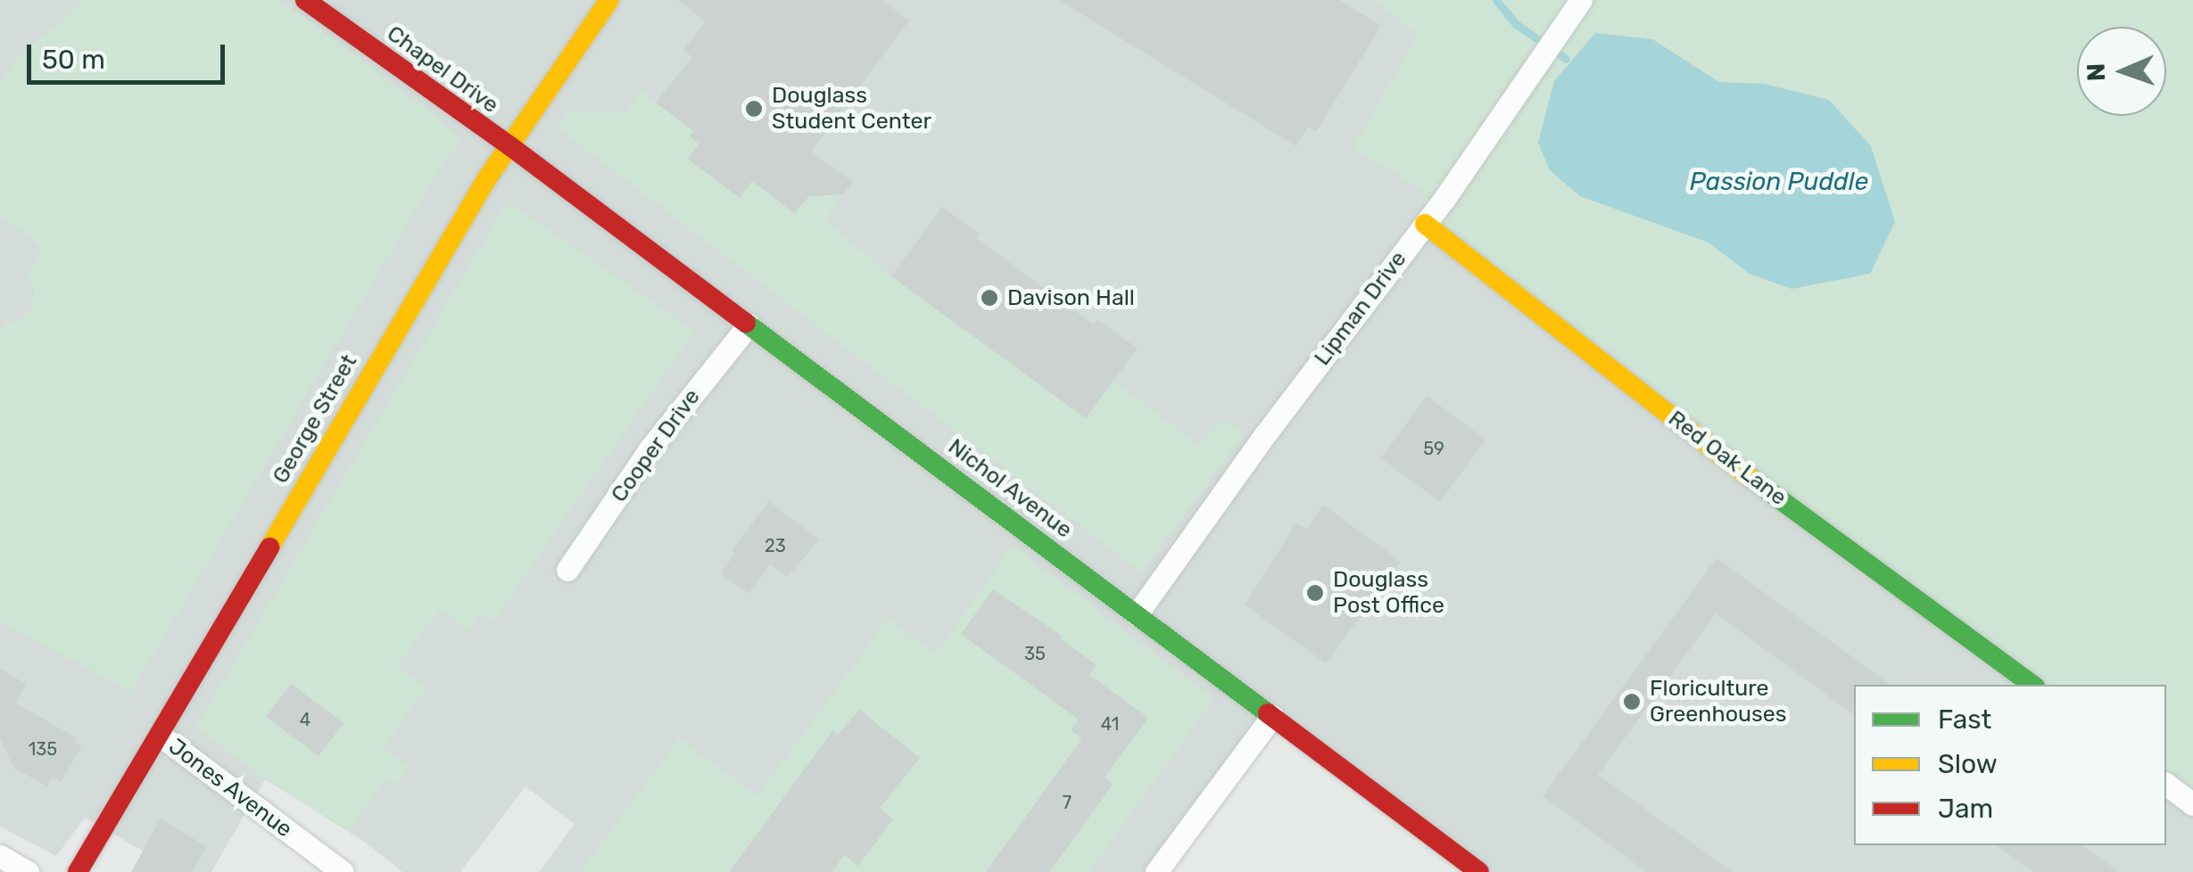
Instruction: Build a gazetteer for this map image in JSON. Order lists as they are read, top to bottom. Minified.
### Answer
{"streets":{"street":["Chapel Drive","Lipman Drive","George Street","Cooper Drive","Red Oak Lane","Nichol Avenue","Jones Avenue"]},"crossings":[["Chapel Drive","George Street"],["Chapel Drive","Nichol Avenue"],["Lipman Drive","Red Oak Lane"],["Lipman Drive","Nichol Avenue"],["George Street","Nichol Avenue"],["George Street","Jones Avenue"],["Cooper Drive","Nichol Avenue"]],"water":["Passion Puddle"],"places":["Douglass Student Center","Davison Hall","Douglass Post Office","Floriculture Greenhouses"],"house_numbers":["59","23","35","4","41","135","7"],"legend":["Fast","Slow","Jam"],"scale_bar":"50 m","north":"left"}
